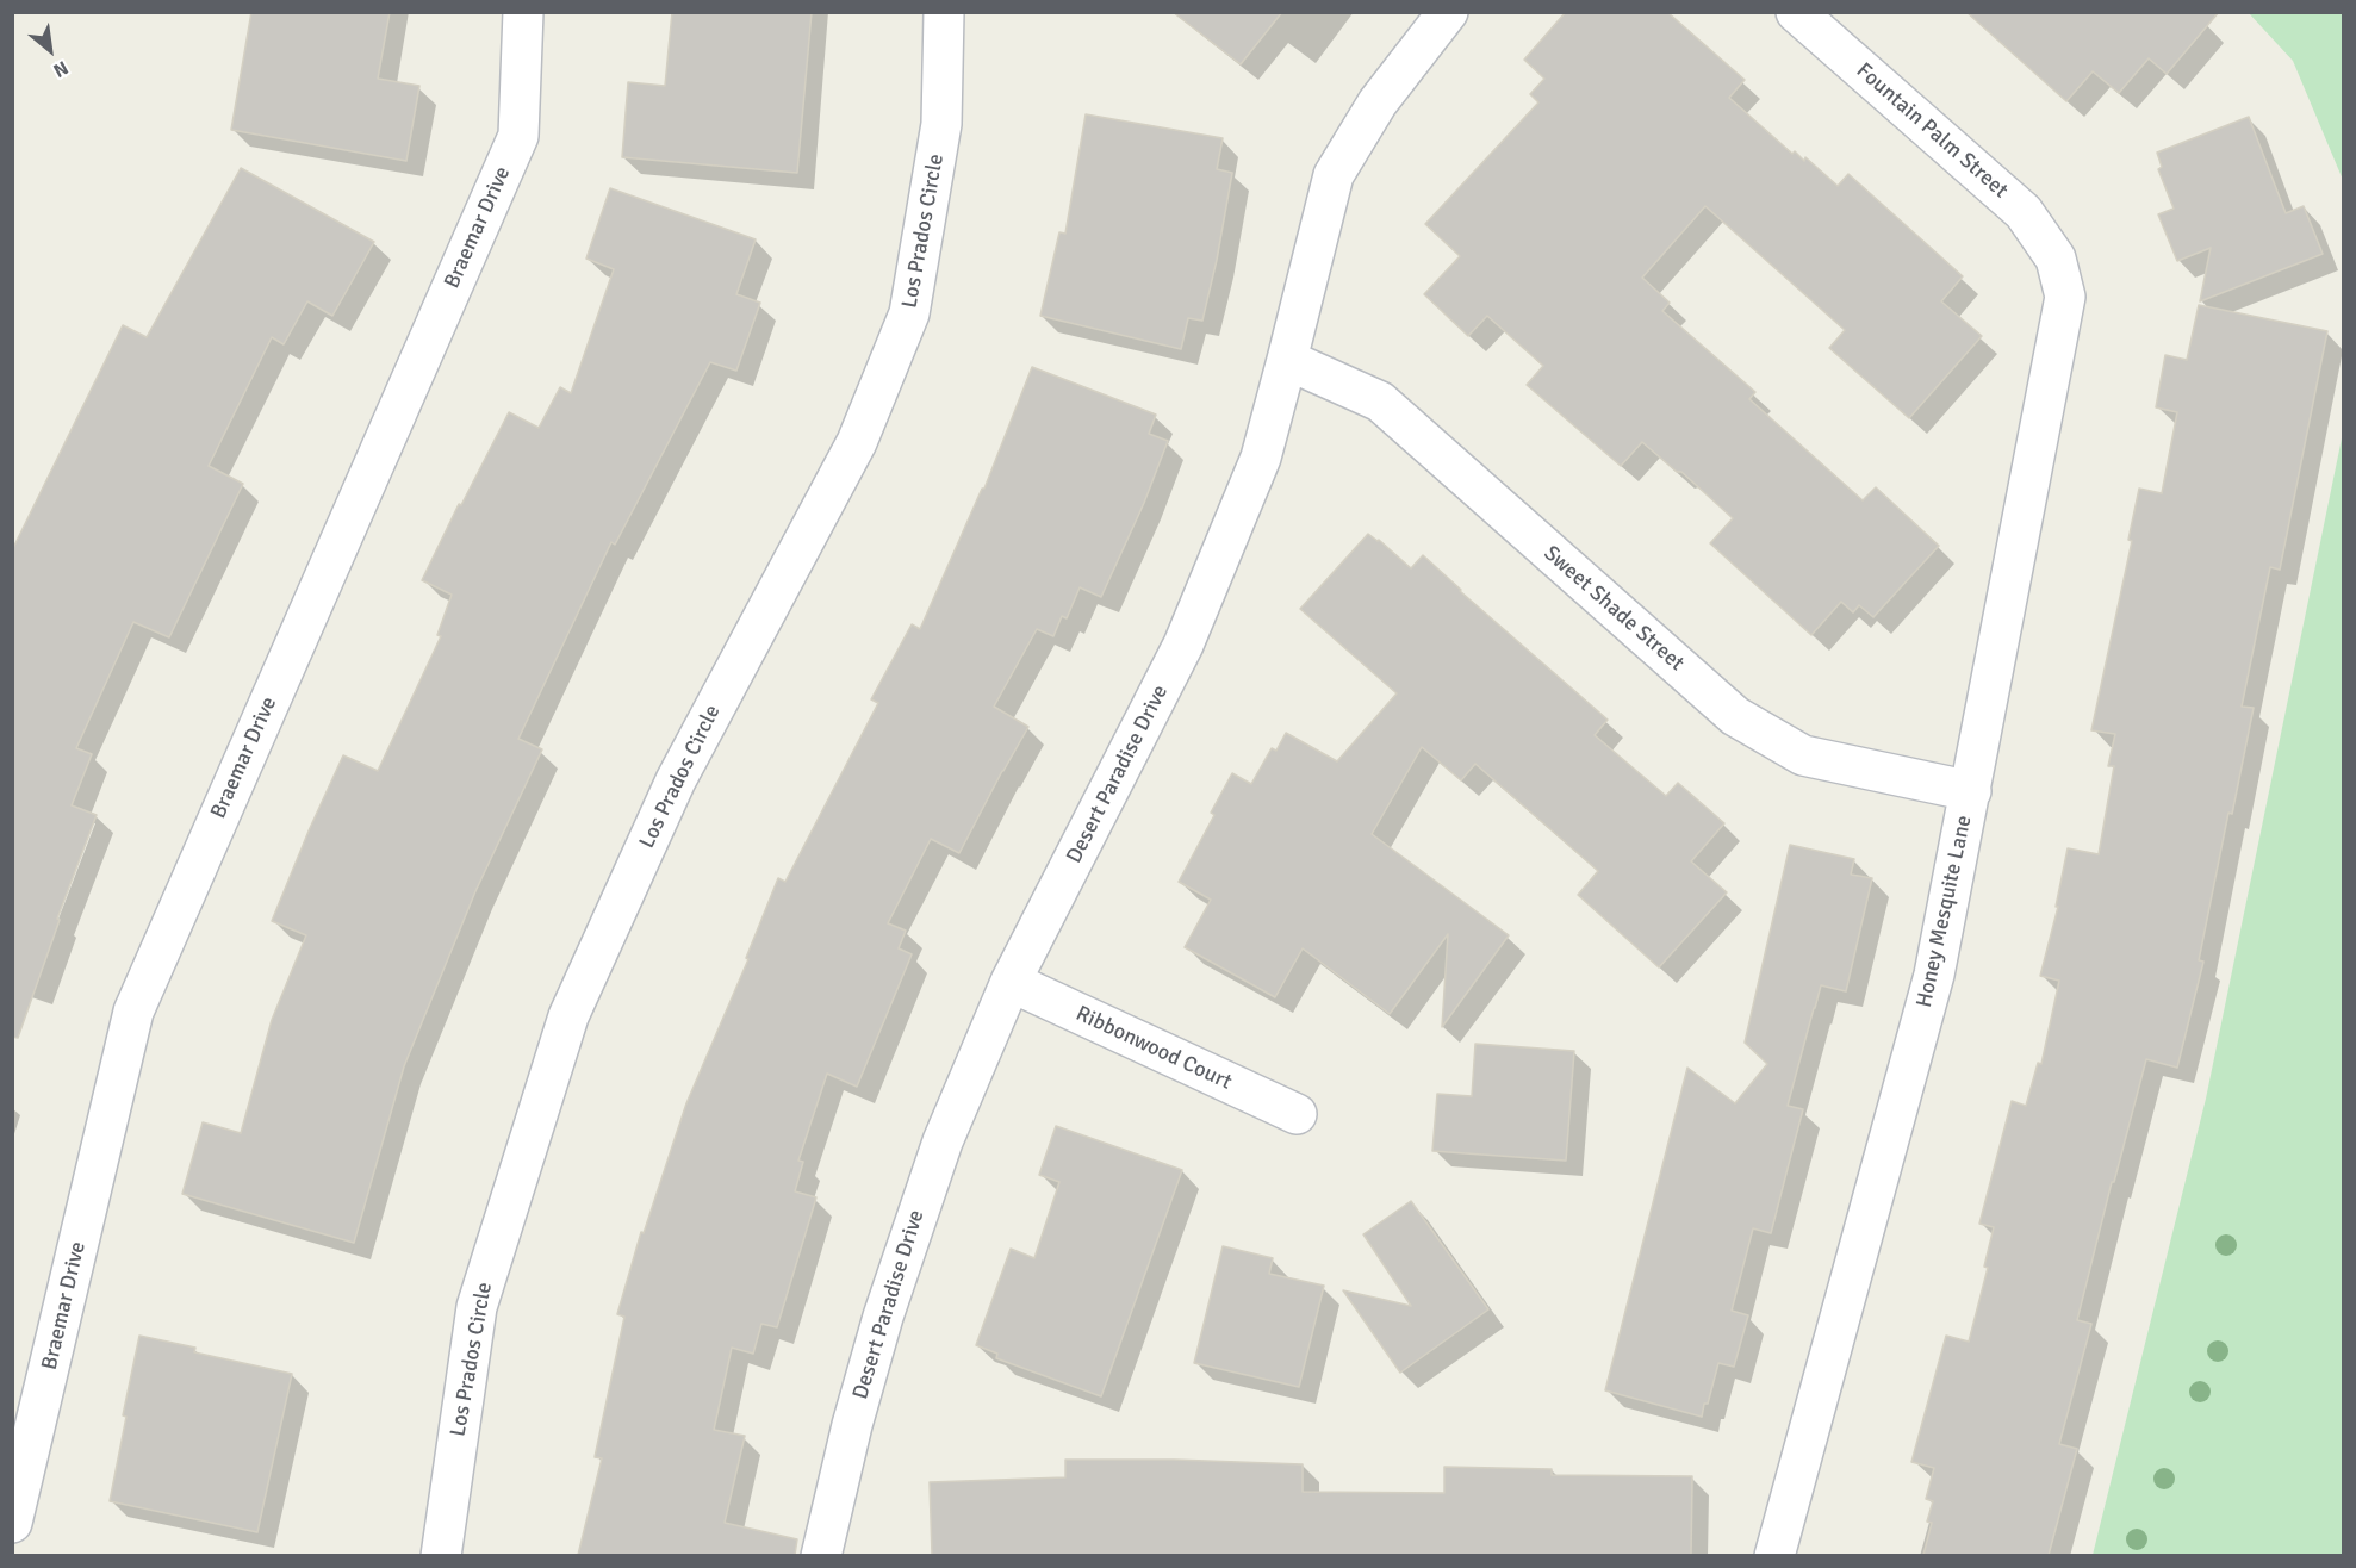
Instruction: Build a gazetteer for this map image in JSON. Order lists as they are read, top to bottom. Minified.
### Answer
{"streets":{"street":["Fountain Palm Street","Braemar Drive","Los Prados Circle","Sweet Shade Street","Desert Paradise Drive","Honey Mesquite Lane","Ribbonwood Court"]},"crossings":[["Fountain Palm Street","Honey Mesquite Lane"],["Sweet Shade Street","Desert Paradise Drive"],["Sweet Shade Street","Honey Mesquite Lane"],["Desert Paradise Drive","Ribbonwood Court"]],"north":"bottom right"}
